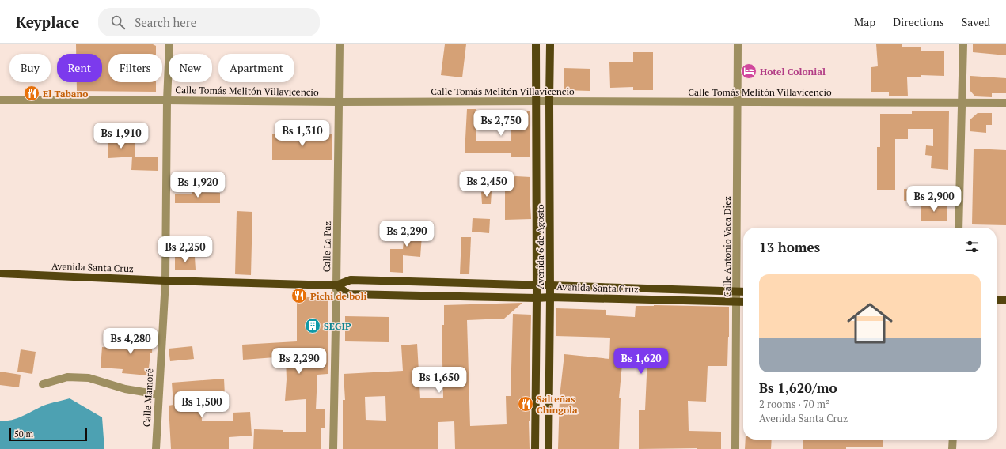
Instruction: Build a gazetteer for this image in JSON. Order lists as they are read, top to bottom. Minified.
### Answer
{"streets":{"main road":["Avenida 6 de Agosto","Avenida Santa Cruz"],"street":["Calle Tomás Melitón Villavicencio","Calle La Paz","Calle Antonio Vaca Diez","Calle Mamoré"]},"crossings":[["Calle Tomás Melitón Villavicencio","Calle La Paz"],["Calle Tomás Melitón Villavicencio","Avenida 6 de Agosto"],["Calle Tomás Melitón Villavicencio","Calle Antonio Vaca Diez"],["Calle Tomás Melitón Villavicencio","Calle Mamoré"],["Calle La Paz","Avenida Santa Cruz"],["Avenida 6 de Agosto","Avenida Santa Cruz"],["Calle Antonio Vaca Diez","Avenida Santa Cruz"],["Avenida Santa Cruz","Calle Mamoré"]],"places":{"hotel":["Hotel Colonial"],"restaurant":["El Tabano","Pichi de boli","Salteñas Chingola"],"building":["SEGIP"]},"scale_bar":"50 m","page":{"header":"Keyplace","search":"Search here","nav":["Map","Directions","Saved"],"chip":["Buy","Rent","Filters","New","Apartment"],"price":["Bs 2,750","Bs 1,310","Bs 1,910","Bs 2,450","Bs 1,920","Bs 2,900","Bs 2,290","Bs 2,250","Bs 4,280","Bs 2,290","Bs 1,620","Bs 1,650","Bs 1,500"],"heading":"13 homes","list":[{"name":"Bs 1,620/mo","note":"2 rooms · 70 m² · Avenida Santa Cruz"}],"scale":"50 m"}}
